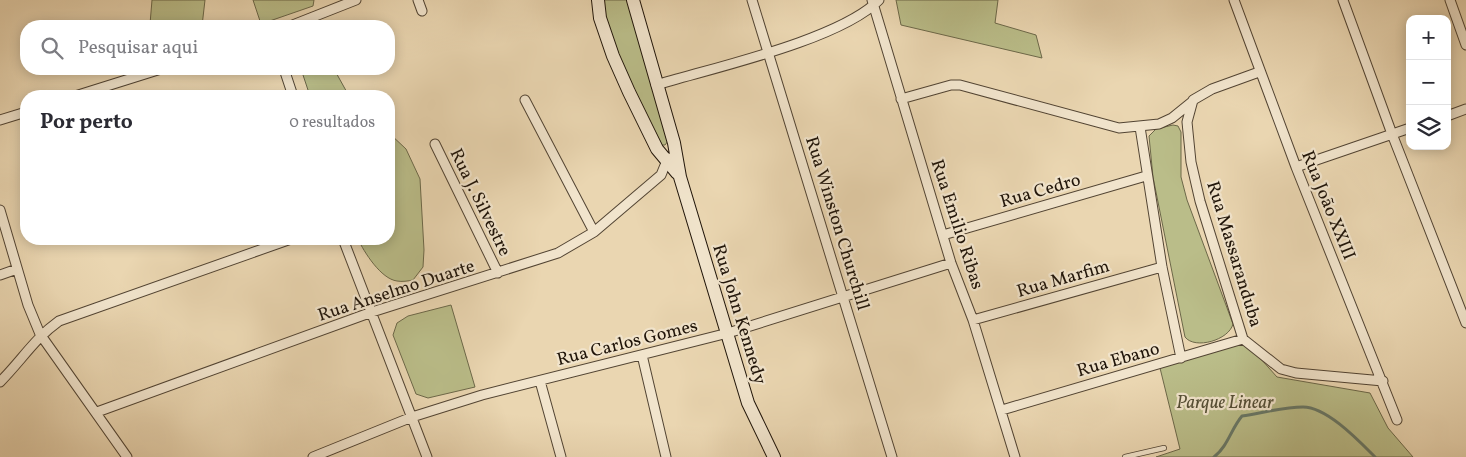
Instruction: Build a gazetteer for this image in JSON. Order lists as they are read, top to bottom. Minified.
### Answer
{"streets":{"street":["Rua Cedro","Rua J. Silvestre","Rua João XXIII","Rua Winston Churchill","Rua Emilio Ribas","Rua Massaranduba","Rua Marfim","Rua Anselmo Duarte","Rua John Kennedy","Rua Carlos Gomes","Rua Ebano"]},"crossings":[["Rua Cedro","Rua Emilio Ribas"],["Rua J. Silvestre","Rua Anselmo Duarte"],["Rua João XXIII","Rua Massaranduba"],["Rua Winston Churchill","Rua Carlos Gomes"],["Rua Emilio Ribas","Rua Marfim"],["Rua Emilio Ribas","Rua Carlos Gomes"],["Rua Emilio Ribas","Rua Ebano"],["Rua Massaranduba","Rua Ebano"],["Rua Anselmo Duarte","Rua John Kennedy"],["Rua John Kennedy","Rua Carlos Gomes"]],"parks":["Parque Linear"],"page":{"map_buttons":["+","−"],"search":"Pesquisar aqui","heading":["Por perto","0 resultados"]}}
